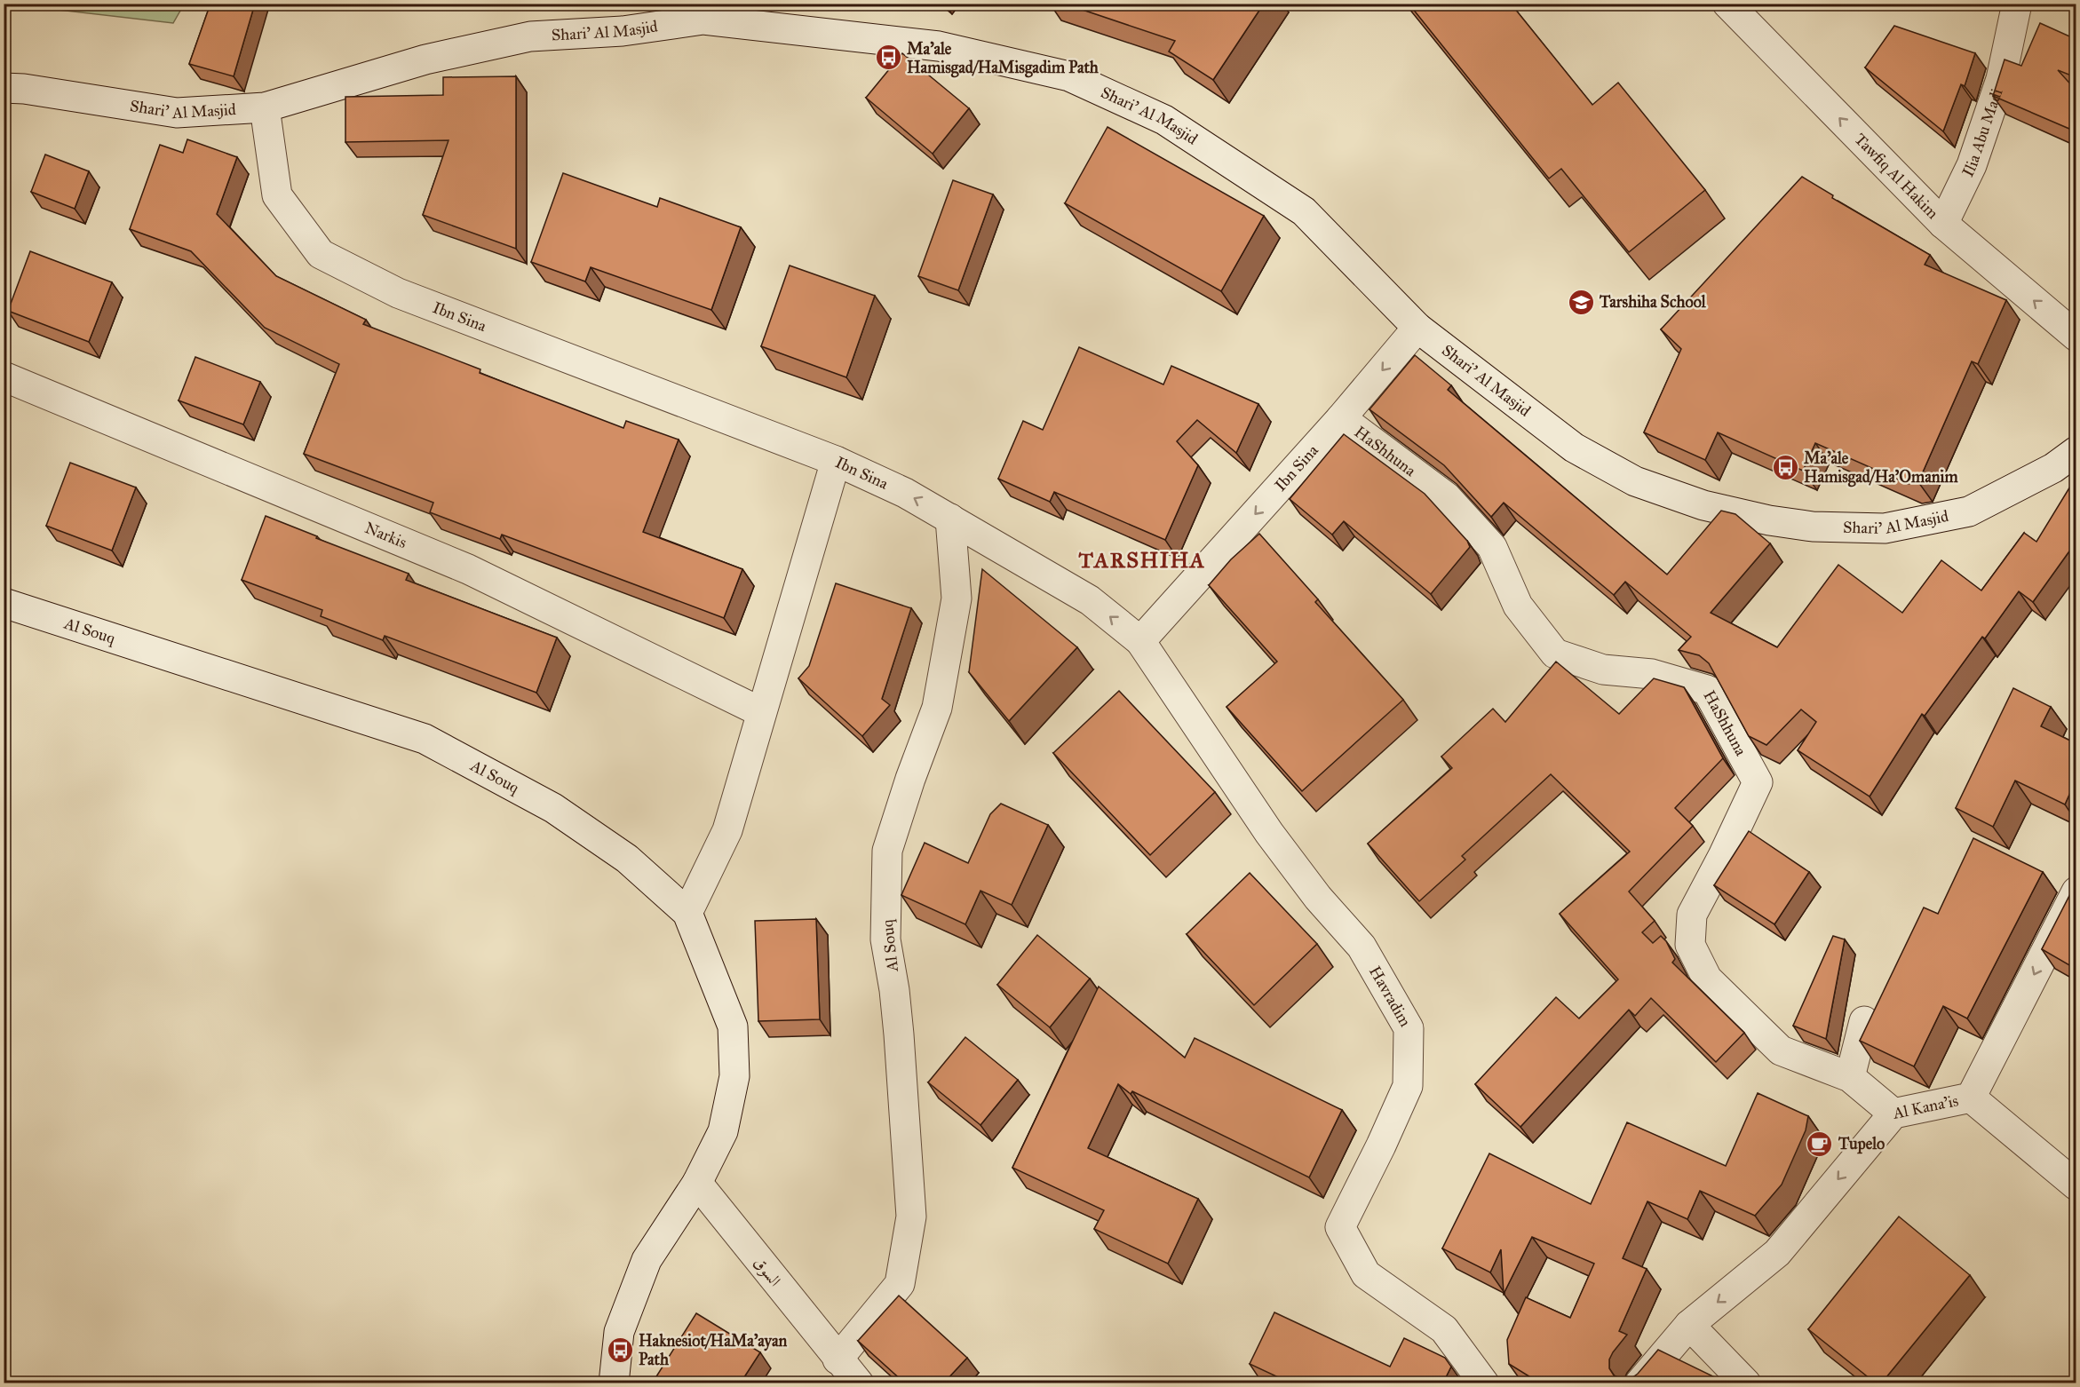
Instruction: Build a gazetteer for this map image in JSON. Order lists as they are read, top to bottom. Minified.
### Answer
{"streets":{"street":["Shari' Al Masjid","Ilia Abu Madi","Tawfiq Al Hakim","Ibn Sina","HaShhuna","Narkis","Al Souq","Havradim","Al Kana'is","السوق"]},"crossings":[["Shari' Al Masjid","Ibn Sina"],["Ilia Abu Madi","Tawfiq Al Hakim"],["Ibn Sina","HaShhuna"],["Ibn Sina","Al Souq"],["Ibn Sina","Havradim"],["HaShhuna","Al Kana'is"],["Al Souq","السوق"]],"one_way":["Tawfiq Al Hakim","Al Kana'is"],"districts":["TARSHIHA"],"places":{"bus stop":["Ma'ale Hamisgad/HaMisgadim Path","Ma'ale Hamisgad/Ha'Omanim","Haknesiot/HaMa'ayan Path"],"school or university":["Tarshiha School"],"cafe":["Tupelo"]}}
